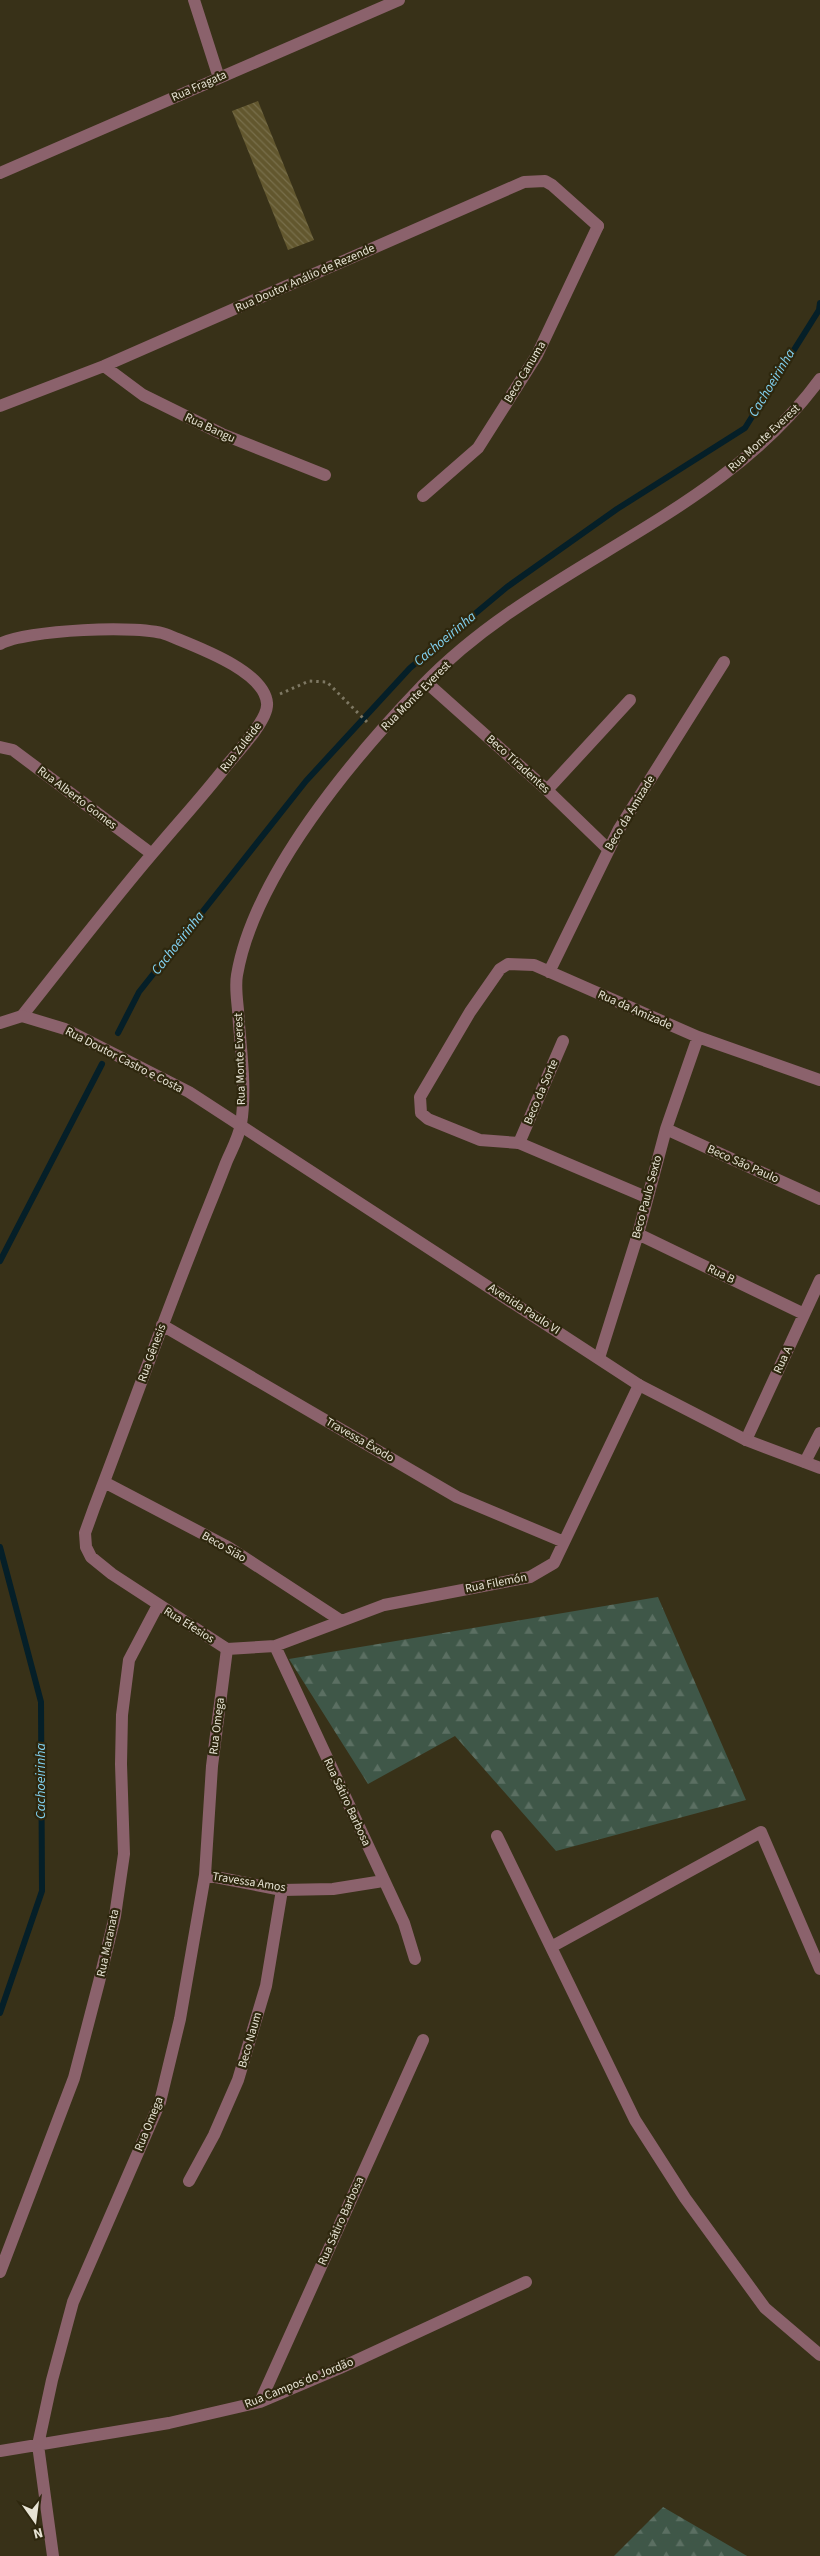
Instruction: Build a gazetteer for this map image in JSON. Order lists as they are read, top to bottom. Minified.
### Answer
{"streets":{"street":["Rua Fragata","Rua Doutor Análio de Rezende","Beco Canuma","Rua Bangu","Rua Monte Everest","Rua Zuleide","Beco Tiradentes","Rua Alberto Gomes","Beco da Amizade","Rua da Amizade","Rua Doutor Castro e Costa","Beco da Sorte","Beco São Paulo","Beco Paulo Sexto","Rua B","Avenida Paulo VI","Rua Gênesis","Rua A","Travessa Êxodo","Beco Sião","Rua Filemón","Rua Efesios","Rua Omega","Rua Sátiro Barbosa","Travessa Amos","Rua Maranata","Beco Naum","Rua Campos do Jordão"]},"crossings":[["Rua Doutor Análio de Rezende","Beco Canuma"],["Rua Doutor Análio de Rezende","Rua Bangu"],["Rua Monte Everest","Beco Tiradentes"],["Rua Monte Everest","Rua Doutor Castro e Costa"],["Rua Monte Everest","Avenida Paulo VI"],["Rua Monte Everest","Rua Gênesis"],["Rua Zuleide","Rua Alberto Gomes"],["Rua Zuleide","Rua Doutor Castro e Costa"],["Beco Tiradentes","Beco da Amizade"],["Beco da Amizade","Rua da Amizade"],["Rua da Amizade","Beco da Sorte"],["Rua da Amizade","Beco Paulo Sexto"],["Rua Doutor Castro e Costa","Avenida Paulo VI"],["Rua Doutor Castro e Costa","Rua Gênesis"],["Beco São Paulo","Beco Paulo Sexto"],["Beco Paulo Sexto","Rua B"],["Beco Paulo Sexto","Avenida Paulo VI"],["Rua B","Rua A"],["Avenida Paulo VI","Rua Gênesis"],["Avenida Paulo VI","Rua A"],["Avenida Paulo VI","Rua Filemón"],["Rua Gênesis","Travessa Êxodo"],["Rua Gênesis","Beco Sião"],["Rua Gênesis","Rua Efesios"],["Travessa Êxodo","Rua Filemón"],["Beco Sião","Rua Filemón"],["Rua Filemón","Rua Efesios"],["Rua Filemón","Rua Sátiro Barbosa"],["Rua Efesios","Rua Omega"],["Rua Efesios","Rua Sátiro Barbosa"],["Rua Efesios","Rua Maranata"],["Rua Omega","Travessa Amos"],["Rua Omega","Rua Campos do Jordão"],["Rua Sátiro Barbosa","Travessa Amos"],["Rua Sátiro Barbosa","Rua Campos do Jordão"],["Travessa Amos","Beco Naum"]],"water":["Cachoeirinha"],"north":"bottom"}
